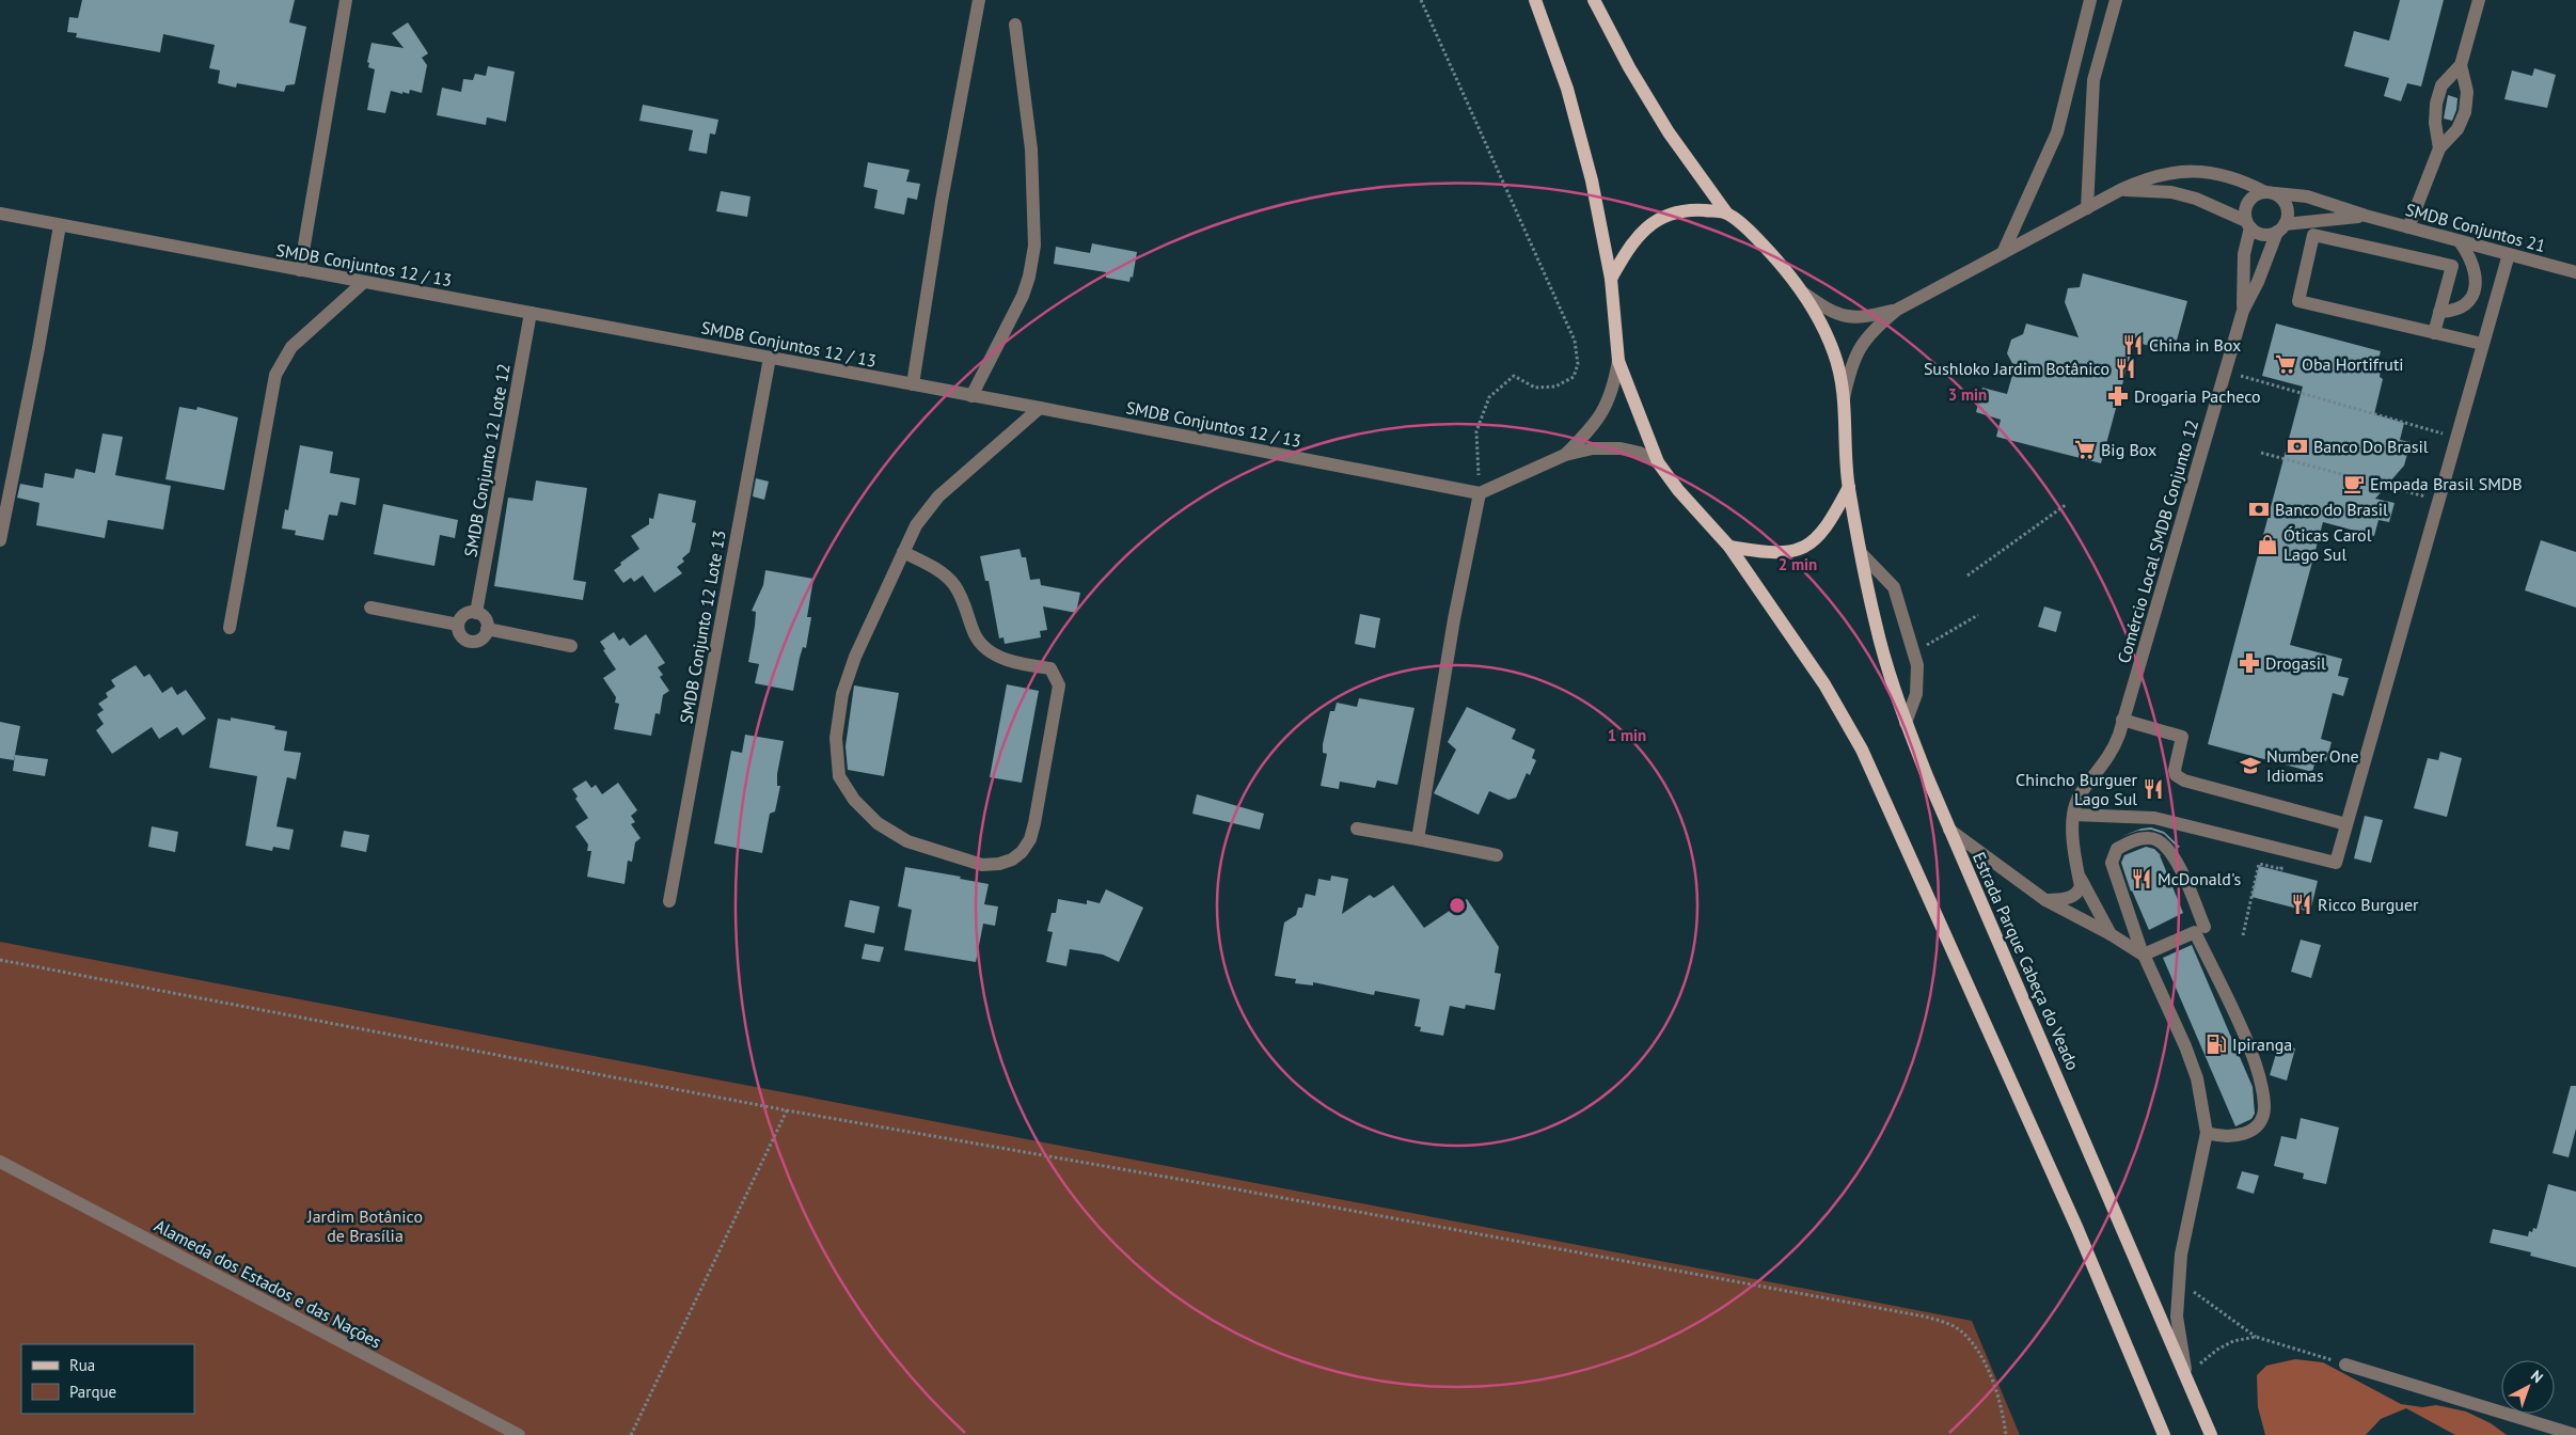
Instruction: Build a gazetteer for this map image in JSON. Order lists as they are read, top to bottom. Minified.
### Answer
{"streets":{"main road":["Estrada Parque Cabeça do Veado"],"street":["SMDB Conjuntos 21","SMDB Conjuntos 12 / 13","SMDB Conjunto 12 Lote 12","Comércio Local SMDB Conjunto 12","SMDB Conjunto 12 Lote 13","Alameda dos Estados e das Nações"]},"crossings":[["SMDB Conjuntos 21","Comércio Local SMDB Conjunto 12"],["SMDB Conjuntos 12 / 13","SMDB Conjunto 12 Lote 12"],["SMDB Conjuntos 12 / 13","SMDB Conjunto 12 Lote 13"]],"parks":["Jardim Botânico de Brasília"],"places":{"restaurant":["China in Box","Sushloko Jardim Botânico","Chincho Burguer Lago Sul","McDonald's","Ricco Burguer"],"supermarket":["Oba Hortifruti","Big Box"],"pharmacy":["Drogaria Pacheco","Drogasil"],"bank":["Banco Do Brasil","Banco do Brasil"],"cafe":["Empada Brasil SMDB"],"shop":["Óticas Carol Lago Sul"],"school or university":["Number One Idiomas"],"fuel station":["Ipiranga"]},"legend":["Rua","Parque"],"north":"top right","rings":["3 min","2 min","1 min"]}
